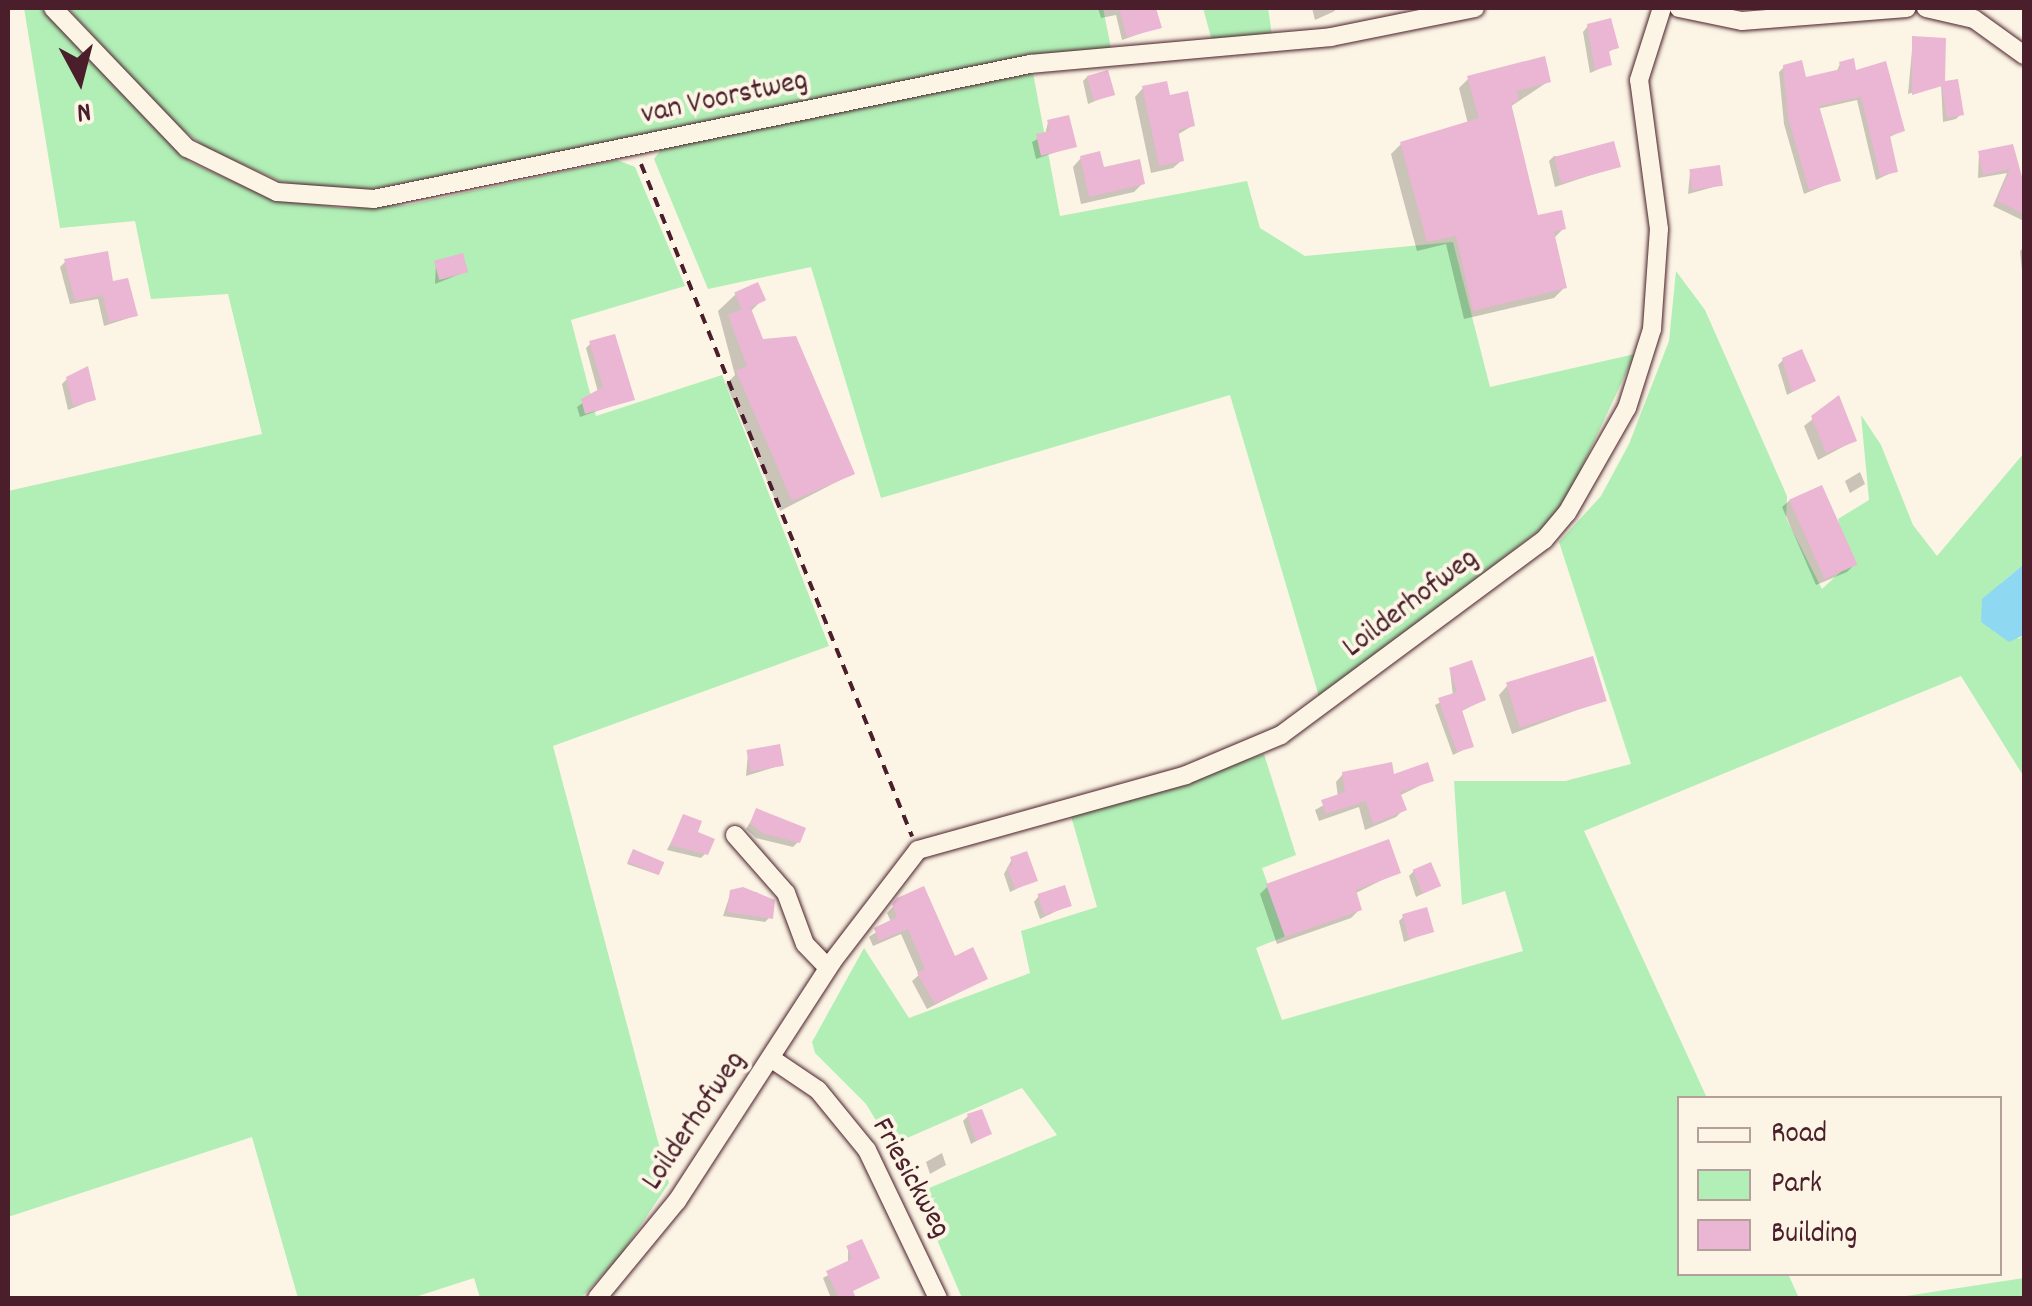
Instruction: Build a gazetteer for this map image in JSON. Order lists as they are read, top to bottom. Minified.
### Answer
{"streets":{"street":["van Voorstweg","Loilderhofweg","Friesickweg"]},"crossings":[["Loilderhofweg","Friesickweg"]],"legend":["Road","Park","Building"],"north":"bottom"}
